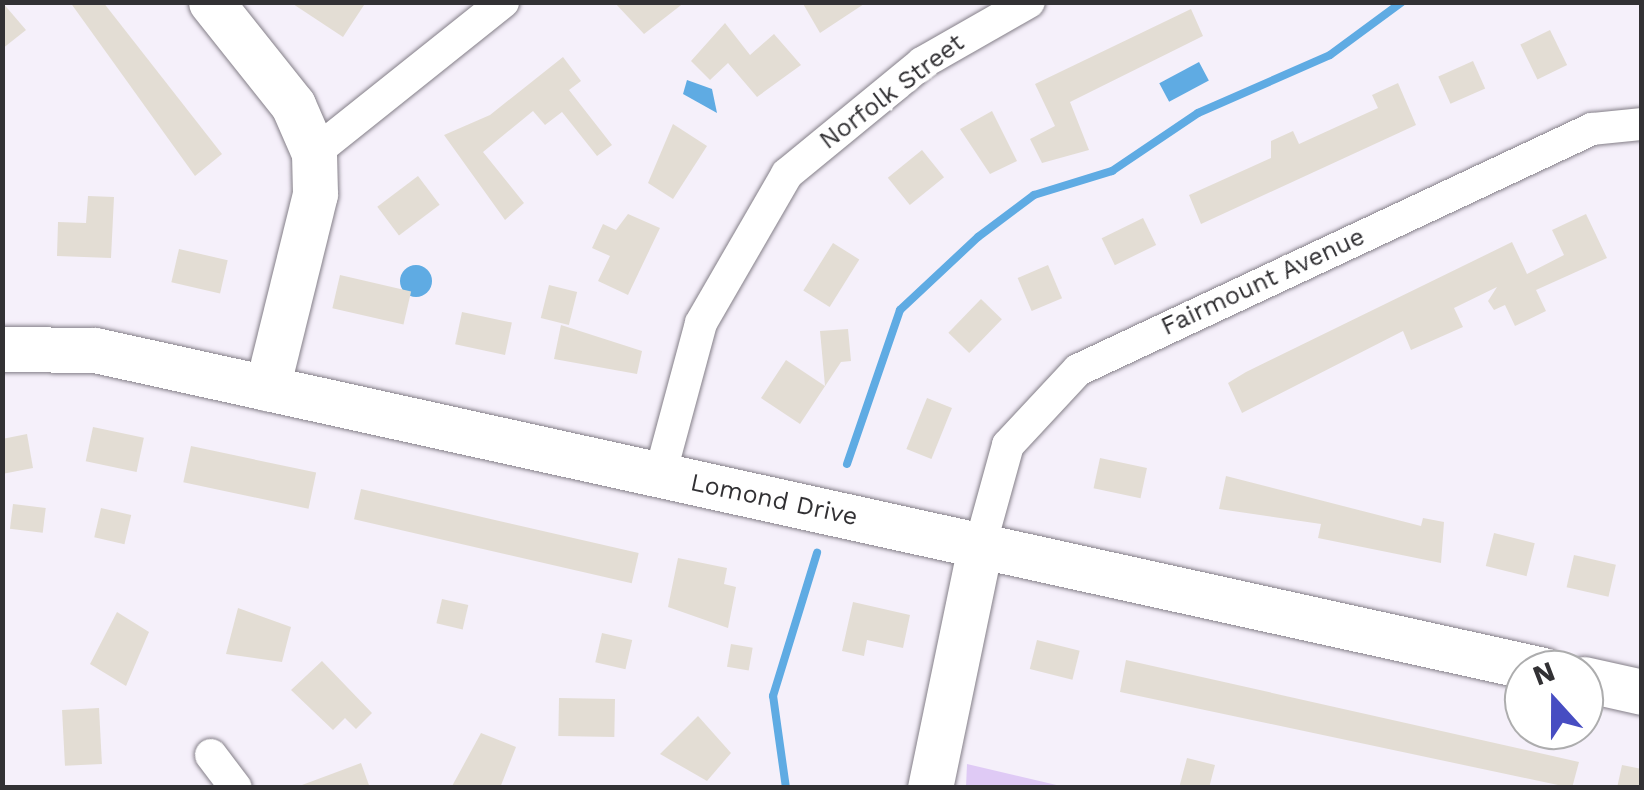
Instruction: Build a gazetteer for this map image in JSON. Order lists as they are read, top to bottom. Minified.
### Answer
{"streets":{"main road":["Lomond Drive"],"street":["Norfolk Street","Fairmount Avenue"]},"crossings":[["Norfolk Street","Lomond Drive"],["Fairmount Avenue","Lomond Drive"]],"north":"top"}
